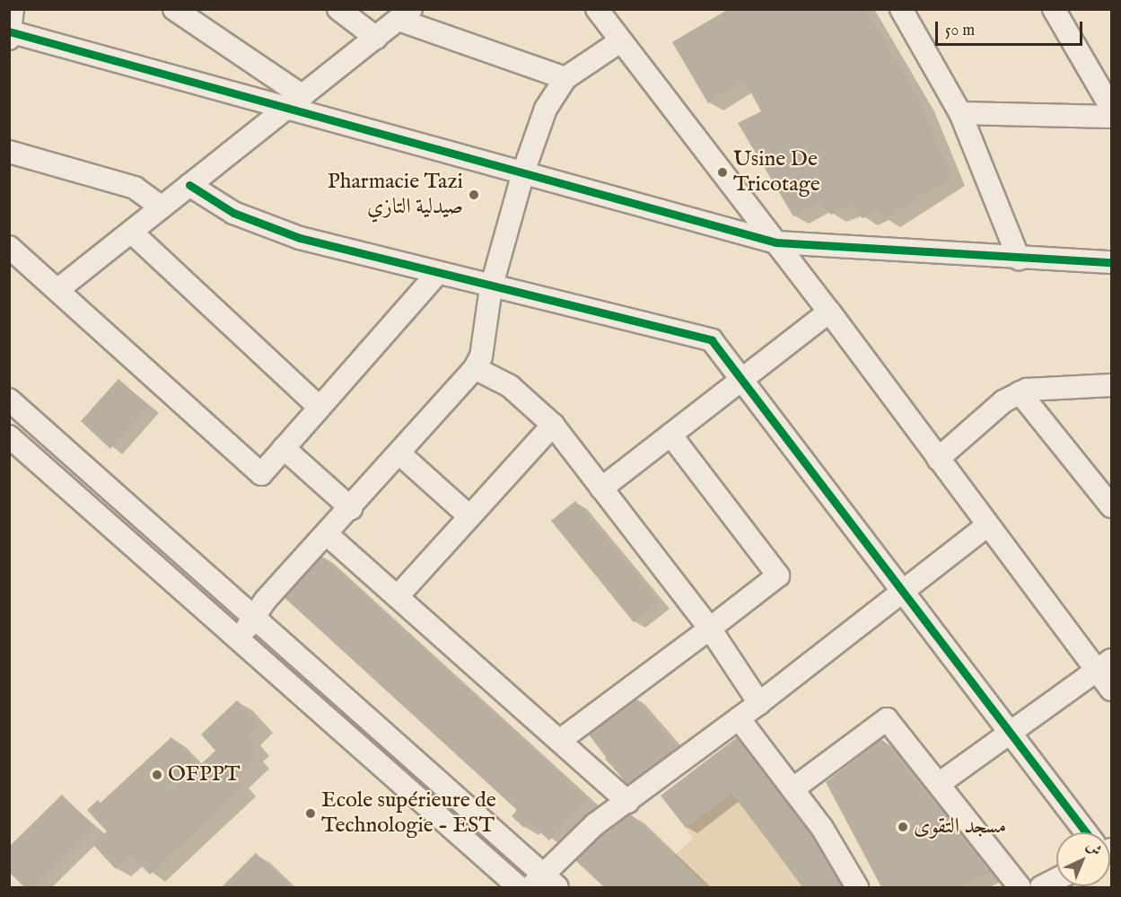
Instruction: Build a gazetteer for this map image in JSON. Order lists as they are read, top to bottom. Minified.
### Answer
{"places":["Usine De Tricotage","Pharmacie Tazi صيدلية التازي","OFPPT","Ecole supérieure de Technologie - EST","مسجد التقوى"],"scale_bar":"50 m","north":"top right"}
